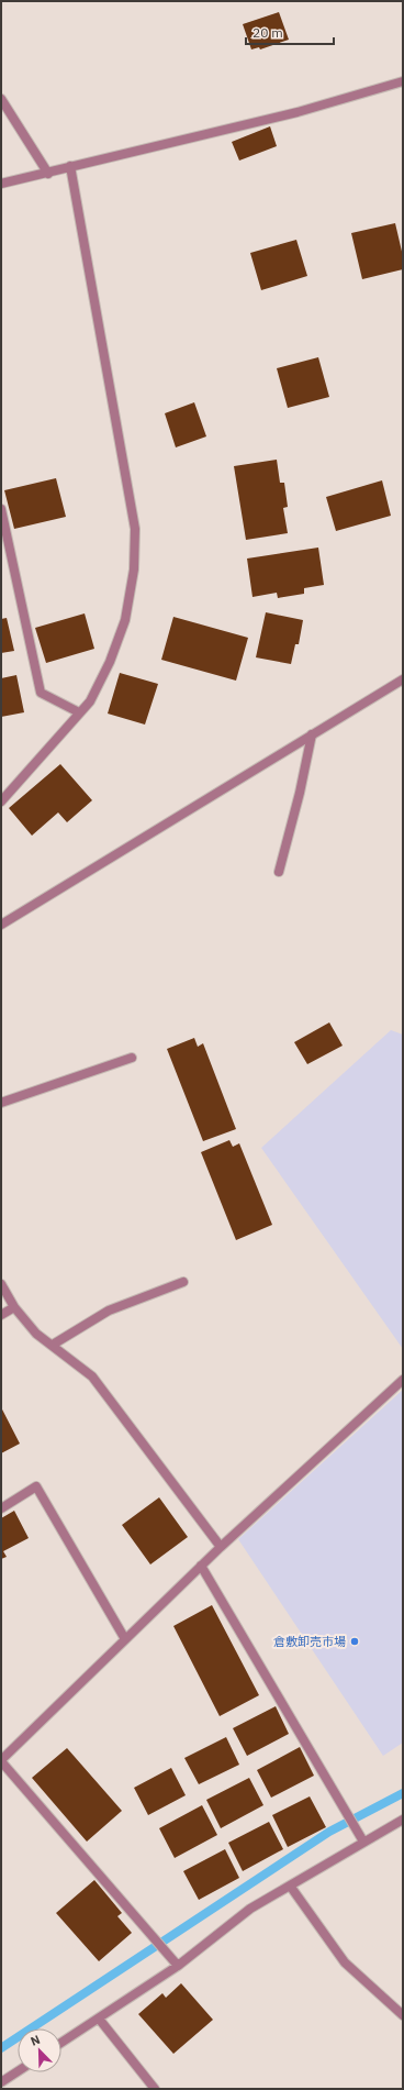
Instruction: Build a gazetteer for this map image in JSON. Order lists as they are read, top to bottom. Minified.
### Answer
{"places":["倉敷卸売市場"],"scale_bar":"20 m","north":"top left"}
